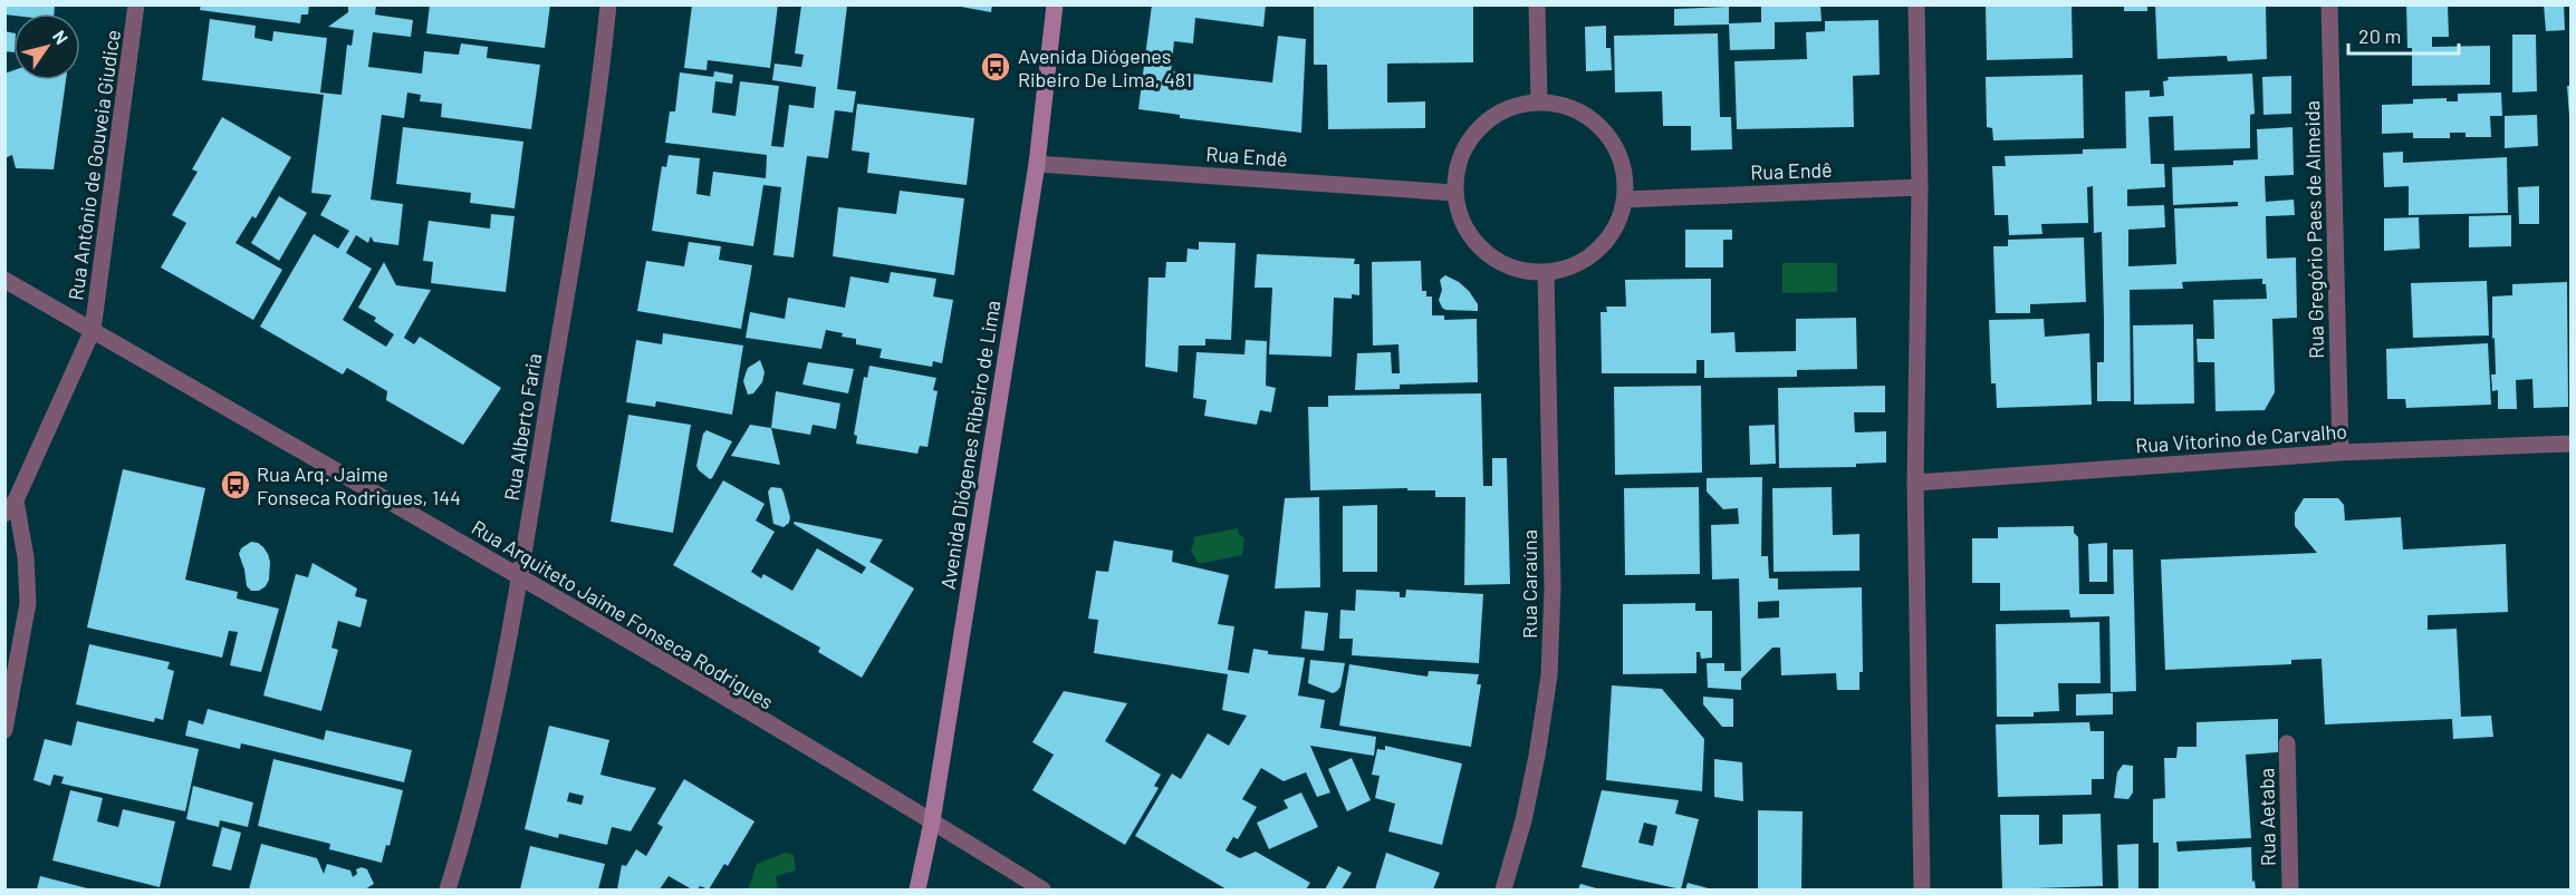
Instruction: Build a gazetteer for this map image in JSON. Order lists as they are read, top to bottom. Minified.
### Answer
{"streets":{"main road":["Avenida Diógenes Ribeiro de Lima"],"street":["Rua Endê","Rua Antônio de Gouveia Giudice","Rua Gregório Paes de Almeida","Rua Alberto Faria","Rua Vitorino de Carvalho","Rua Caraúna","Rua Arquiteto Jaime Fonseca Rodrigues","Rua Aetaba"]},"crossings":[["Rua Endê","Avenida Diógenes Ribeiro de Lima"],["Rua Endê","Rua Caraúna"],["Rua Antônio de Gouveia Giudice","Rua Arquiteto Jaime Fonseca Rodrigues"],["Rua Gregório Paes de Almeida","Rua Vitorino de Carvalho"],["Rua Alberto Faria","Rua Arquiteto Jaime Fonseca Rodrigues"],["Avenida Diógenes Ribeiro de Lima","Rua Arquiteto Jaime Fonseca Rodrigues"]],"places":{"bus stop":["Avenida Diógenes Ribeiro De Lima, 481","Rua Arq. Jaime Fonseca Rodrigues, 144"]},"scale_bar":"20 m","north":"top right"}
